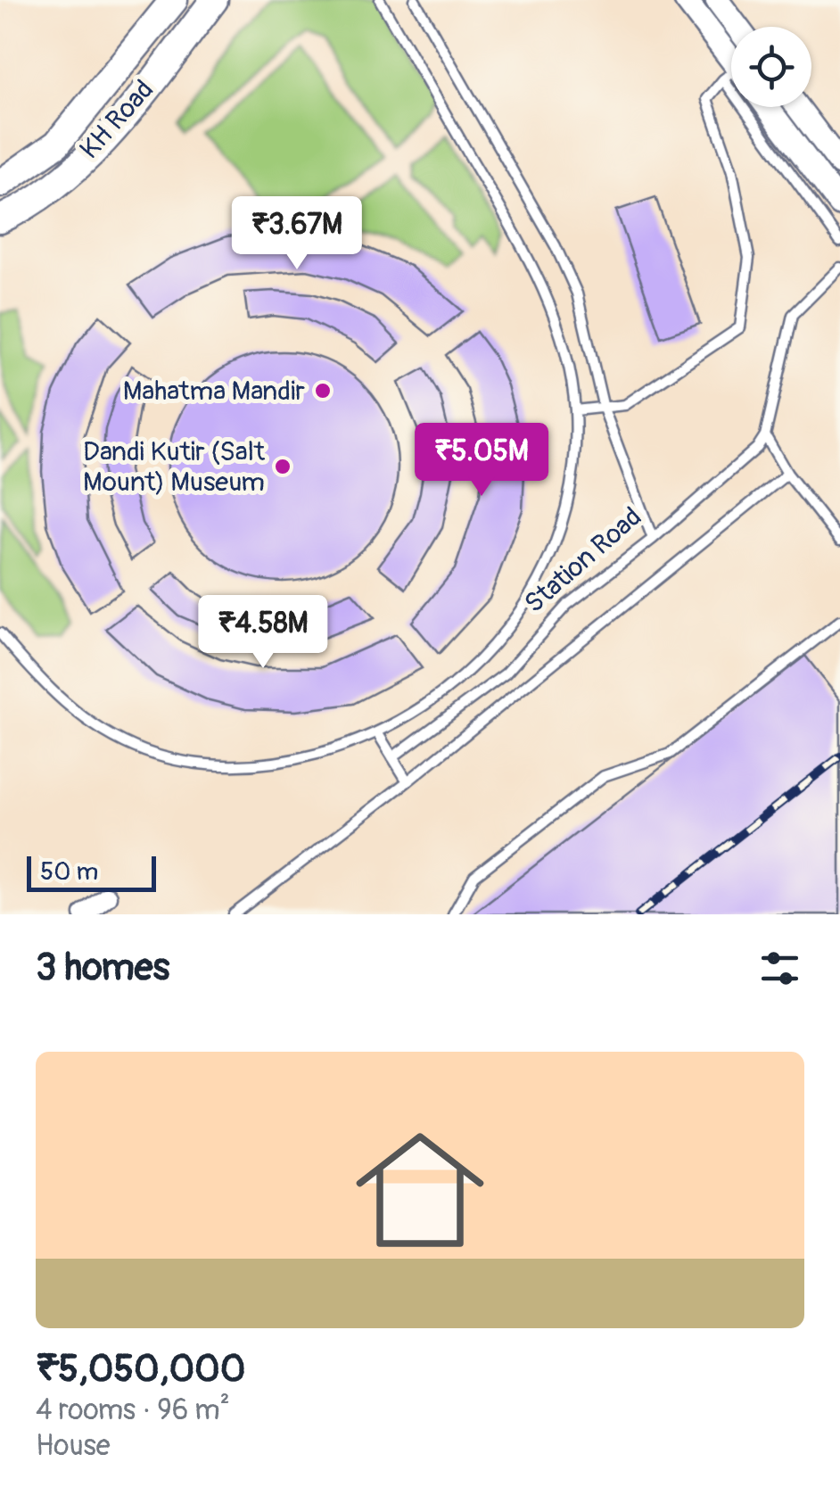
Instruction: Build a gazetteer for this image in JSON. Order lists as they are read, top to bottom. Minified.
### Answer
{"streets":{"main road":["KH Road"],"lane":["Station Road"]},"places":["Mahatma Mandir","Dandi Kutir (Salt Mount) Museum"],"scale_bar":"50 m","page":{"price":["₹3.67M","₹5.05M","₹4.58M"],"scale":"50 m","heading":"3 homes","list":[{"name":"₹5,050,000","note":"4 rooms · 96 m² · House"}]}}
